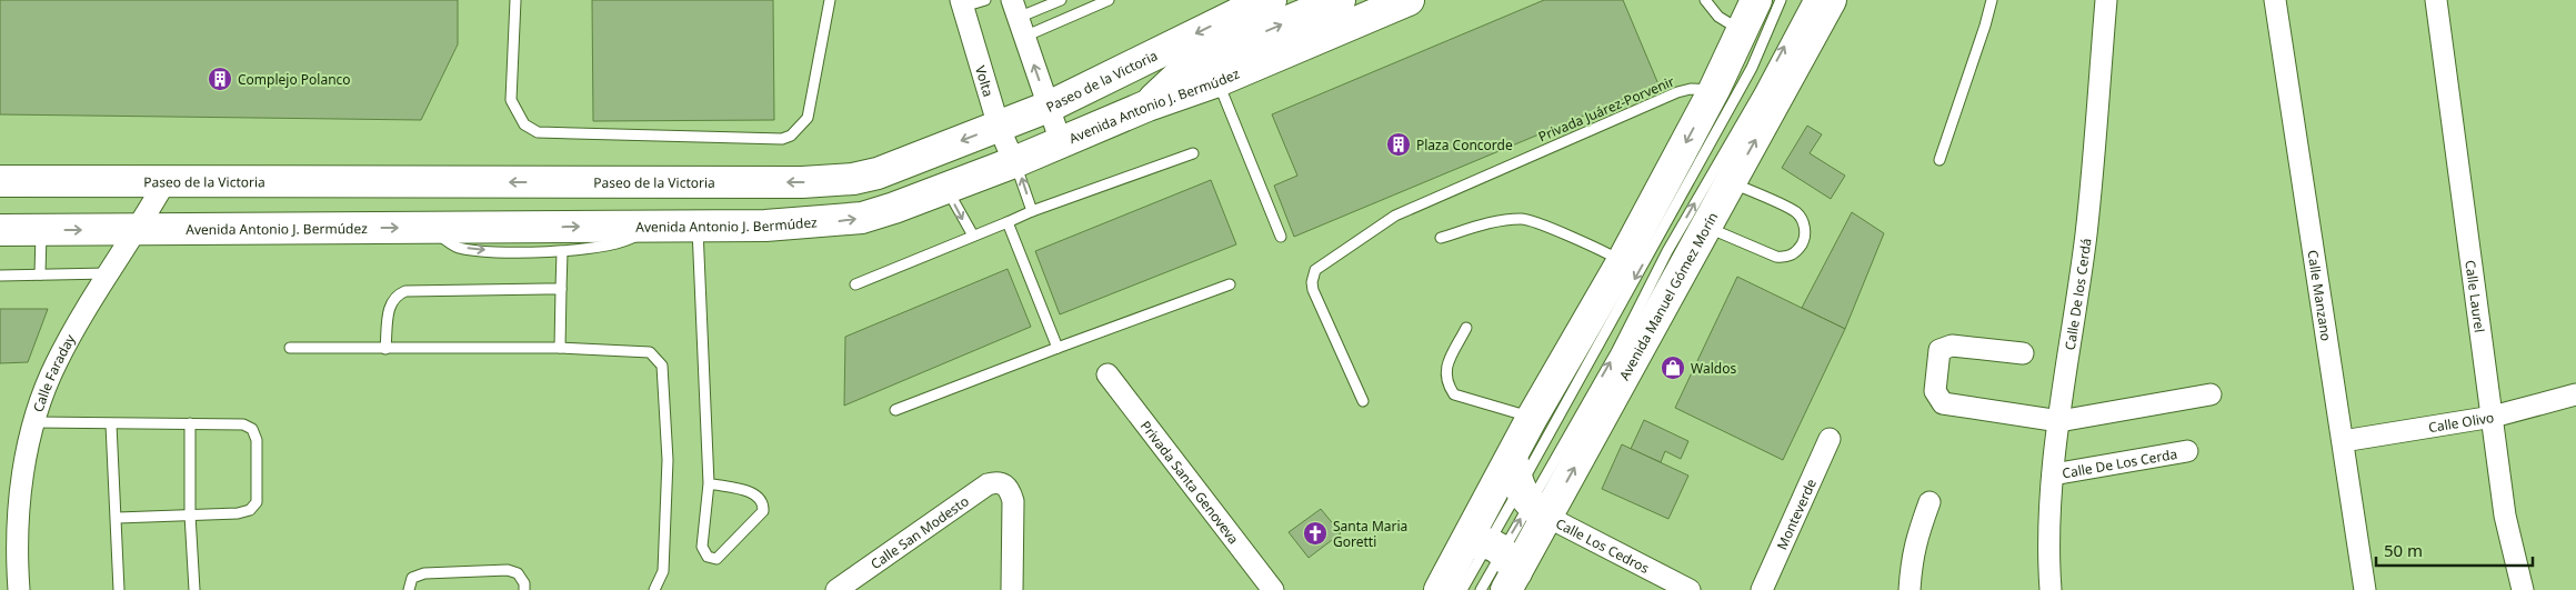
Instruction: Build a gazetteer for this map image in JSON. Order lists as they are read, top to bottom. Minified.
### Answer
{"streets":{"main road":["Paseo de la Victoria","Avenida Antonio J. Bermúdez","Avenida Manuel Gómez Morín"],"street":["Volta","Calle Manzano","Calle De los Cerdá","Calle Laurel","Calle Faraday","Calle Olivo","Calle De Los Cerda","Privada Santa Genoveva","Monteverde","Calle San Modesto","Calle Los Cedros"],"lane":["Privada Juárez-Porvenir"]},"crossings":[["Paseo de la Victoria","Volta"],["Paseo de la Victoria","Calle Faraday"],["Volta","Avenida Antonio J. Bermúdez"],["Avenida Antonio J. Bermúdez","Calle Faraday"],["Privada Juárez-Porvenir","Avenida Manuel Gómez Morín"],["Calle Manzano","Calle Olivo"],["Avenida Manuel Gómez Morín","Calle Los Cedros"],["Calle De los Cerdá","Calle De Los Cerda"],["Calle Laurel","Calle Olivo"]],"one_way":["Paseo de la Victoria","Avenida Antonio J. Bermúdez"],"places":{"building":["Complejo Polanco","Plaza Concorde"],"shop":["Waldos"],"church":["Santa Maria Goretti"]},"scale_bar":"50 m"}
